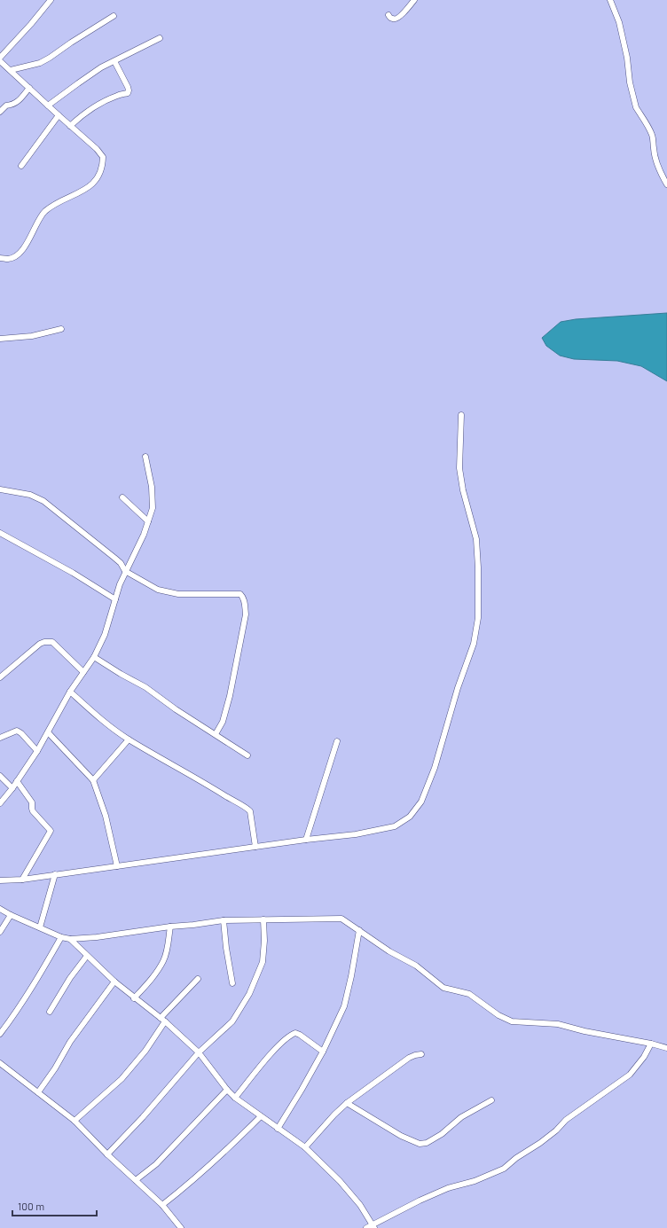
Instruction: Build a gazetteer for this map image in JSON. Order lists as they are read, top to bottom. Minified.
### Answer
{"scale_bar":"100 m"}
